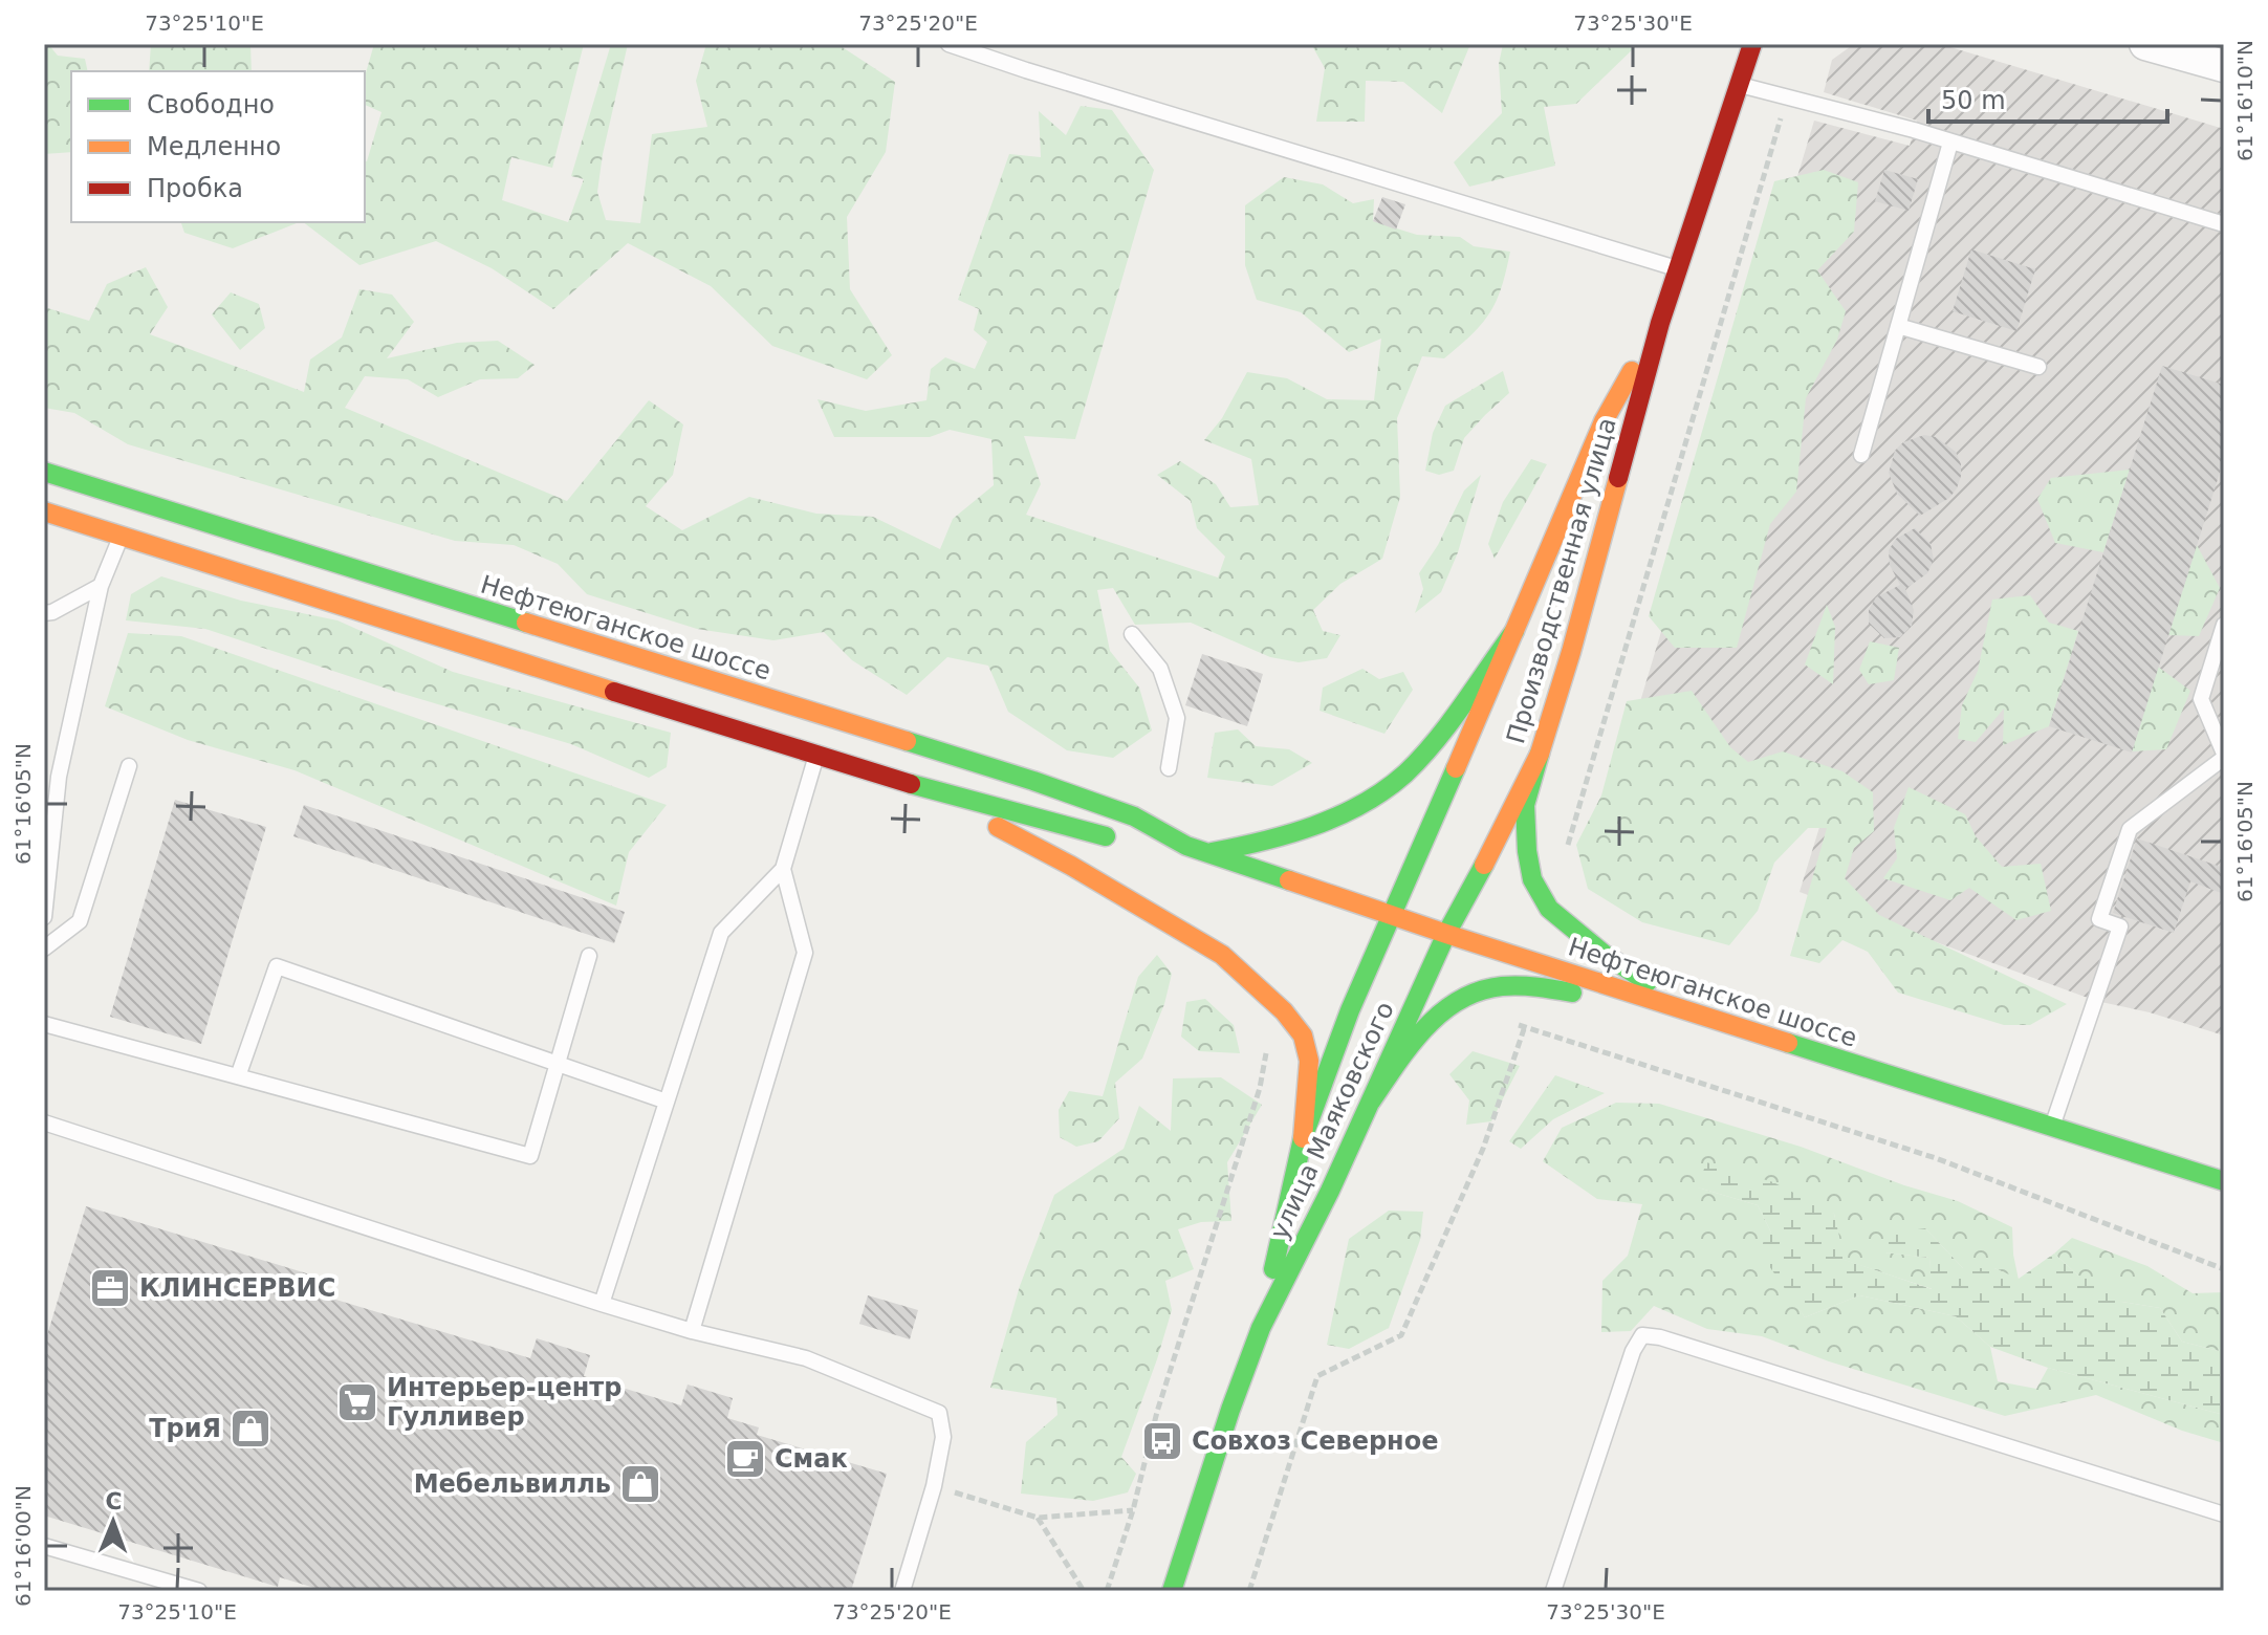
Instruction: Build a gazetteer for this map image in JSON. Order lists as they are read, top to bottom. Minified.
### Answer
{"streets":{"main road":["Производственная улица","Нефтеюганское шоссе","улица Маяковского"]},"crossings":[["Производственная улица","Нефтеюганское шоссе"],["Производственная улица","улица Маяковского"],["Нефтеюганское шоссе","улица Маяковского"]],"places":{"office":["КЛИНСЕРВИС"],"supermarket":["Интерьер-центр Гулливер"],"shop":["ТриЯ","Мебельвилль"],"bus stop":["Совхоз Северное"],"cafe":["Смак"]},"legend":["Свободно","Медленно","Пробка"],"scale_bar":"50 m","north":"top","coordinates":["73°25'10\"E","73°25'20\"E","73°25'30\"E","61°16'10\"N","61°16'05\"N","61°16'00\"N"]}
